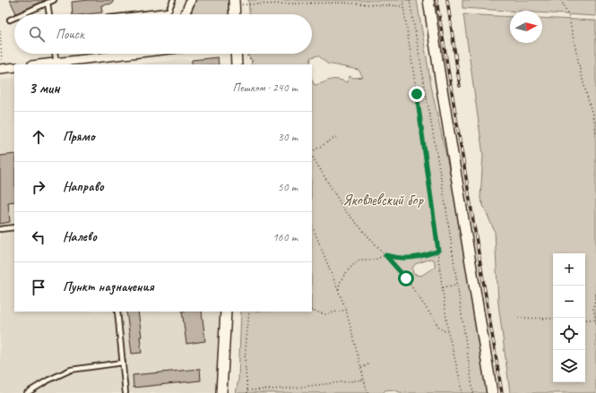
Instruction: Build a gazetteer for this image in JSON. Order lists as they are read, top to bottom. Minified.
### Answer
{"parks":["Яковлевский бор"],"north":"right","page":{"search":"Поиск","heading":["3 мин","Пешком · 240 m"],"list":[["Прямо","30 m"],["Направо","50 m"],["Налево","160 m"],"Пункт назначения"],"map_buttons":["+","−"]}}
